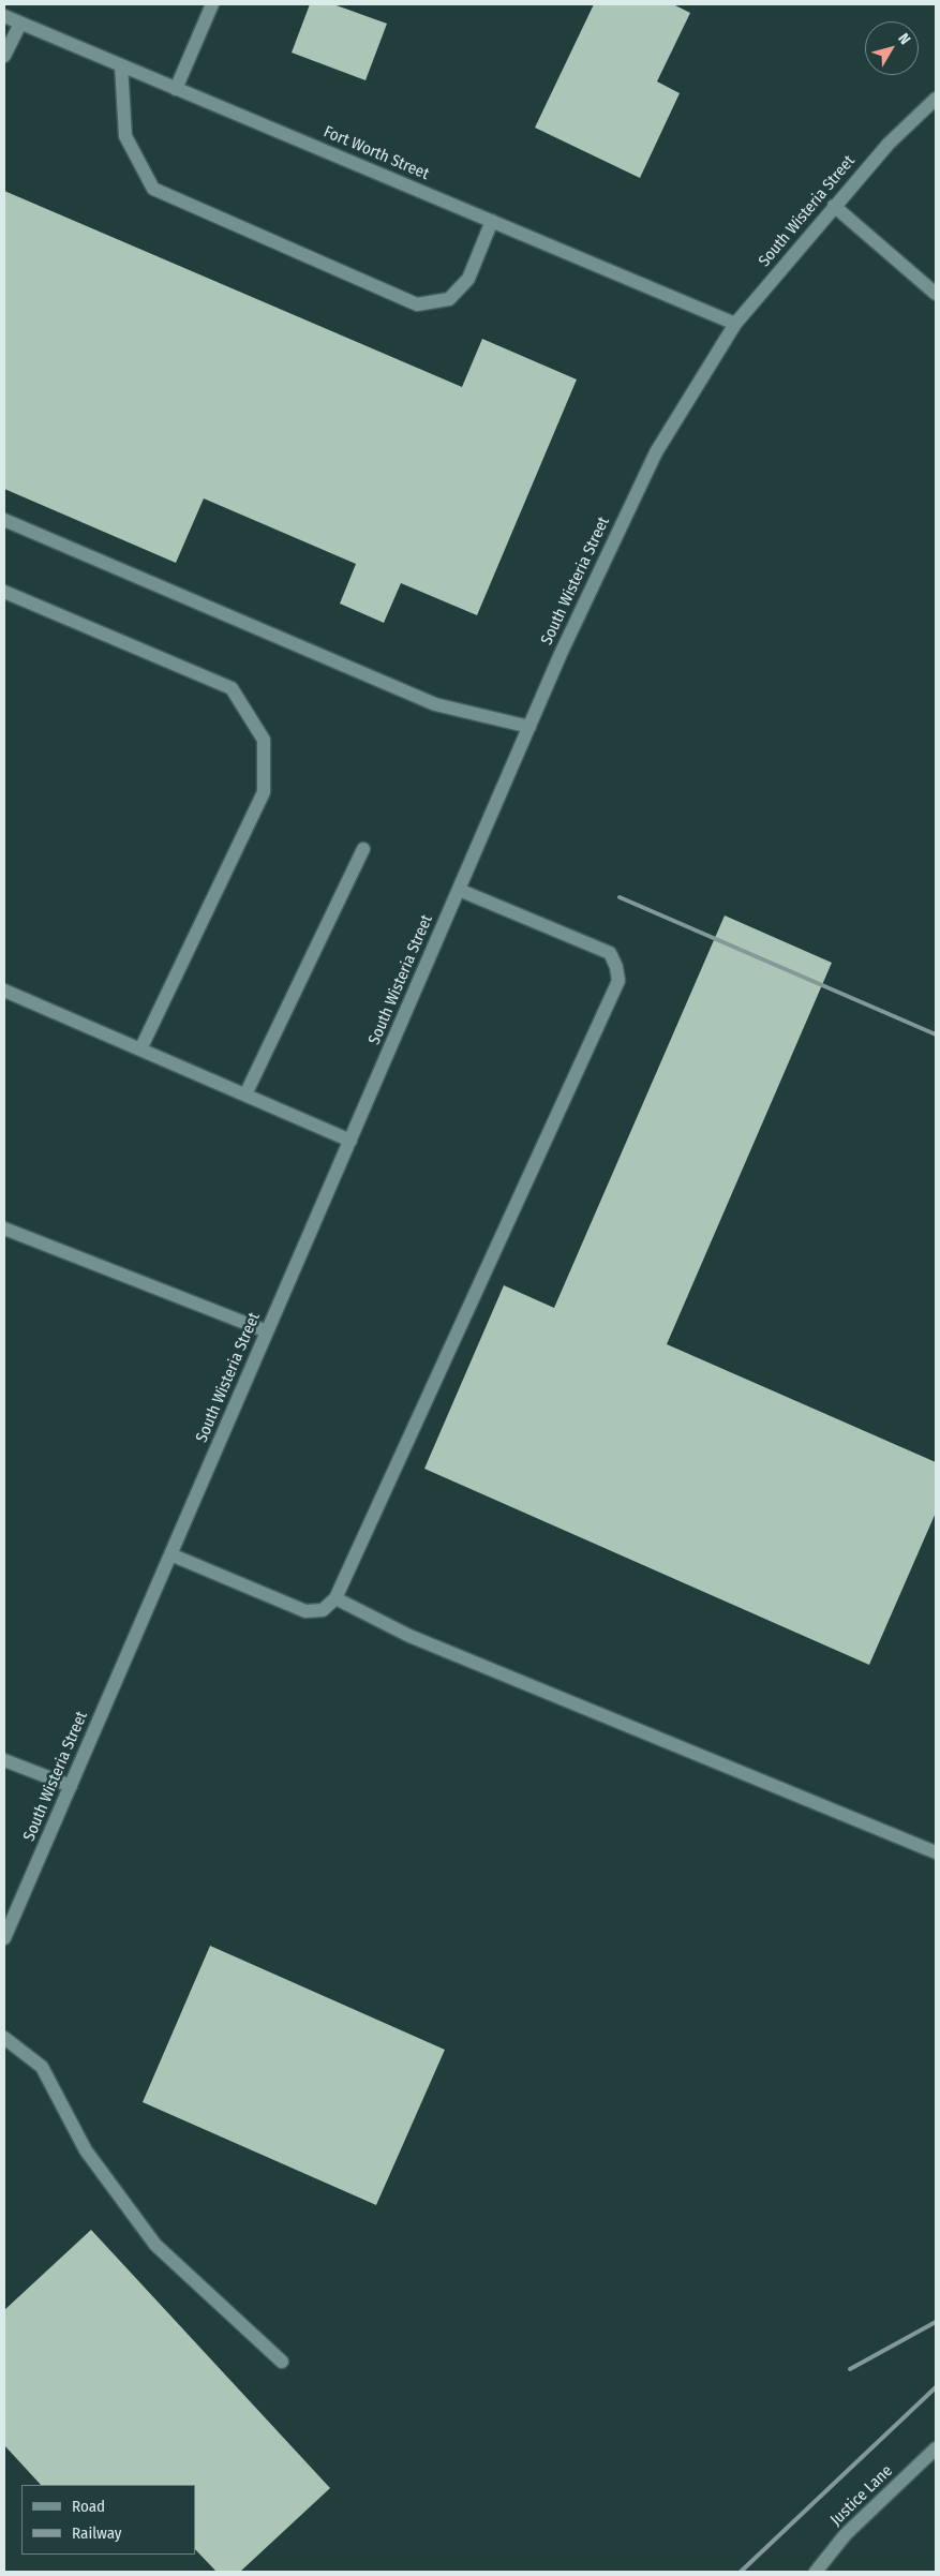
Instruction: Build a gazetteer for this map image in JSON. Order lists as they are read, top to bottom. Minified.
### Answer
{"streets":{"street":["Fort Worth Street","South Wisteria Street","Justice Lane"]},"crossings":[["Fort Worth Street","South Wisteria Street"]],"legend":["Road","Railway"],"north":"top right"}
